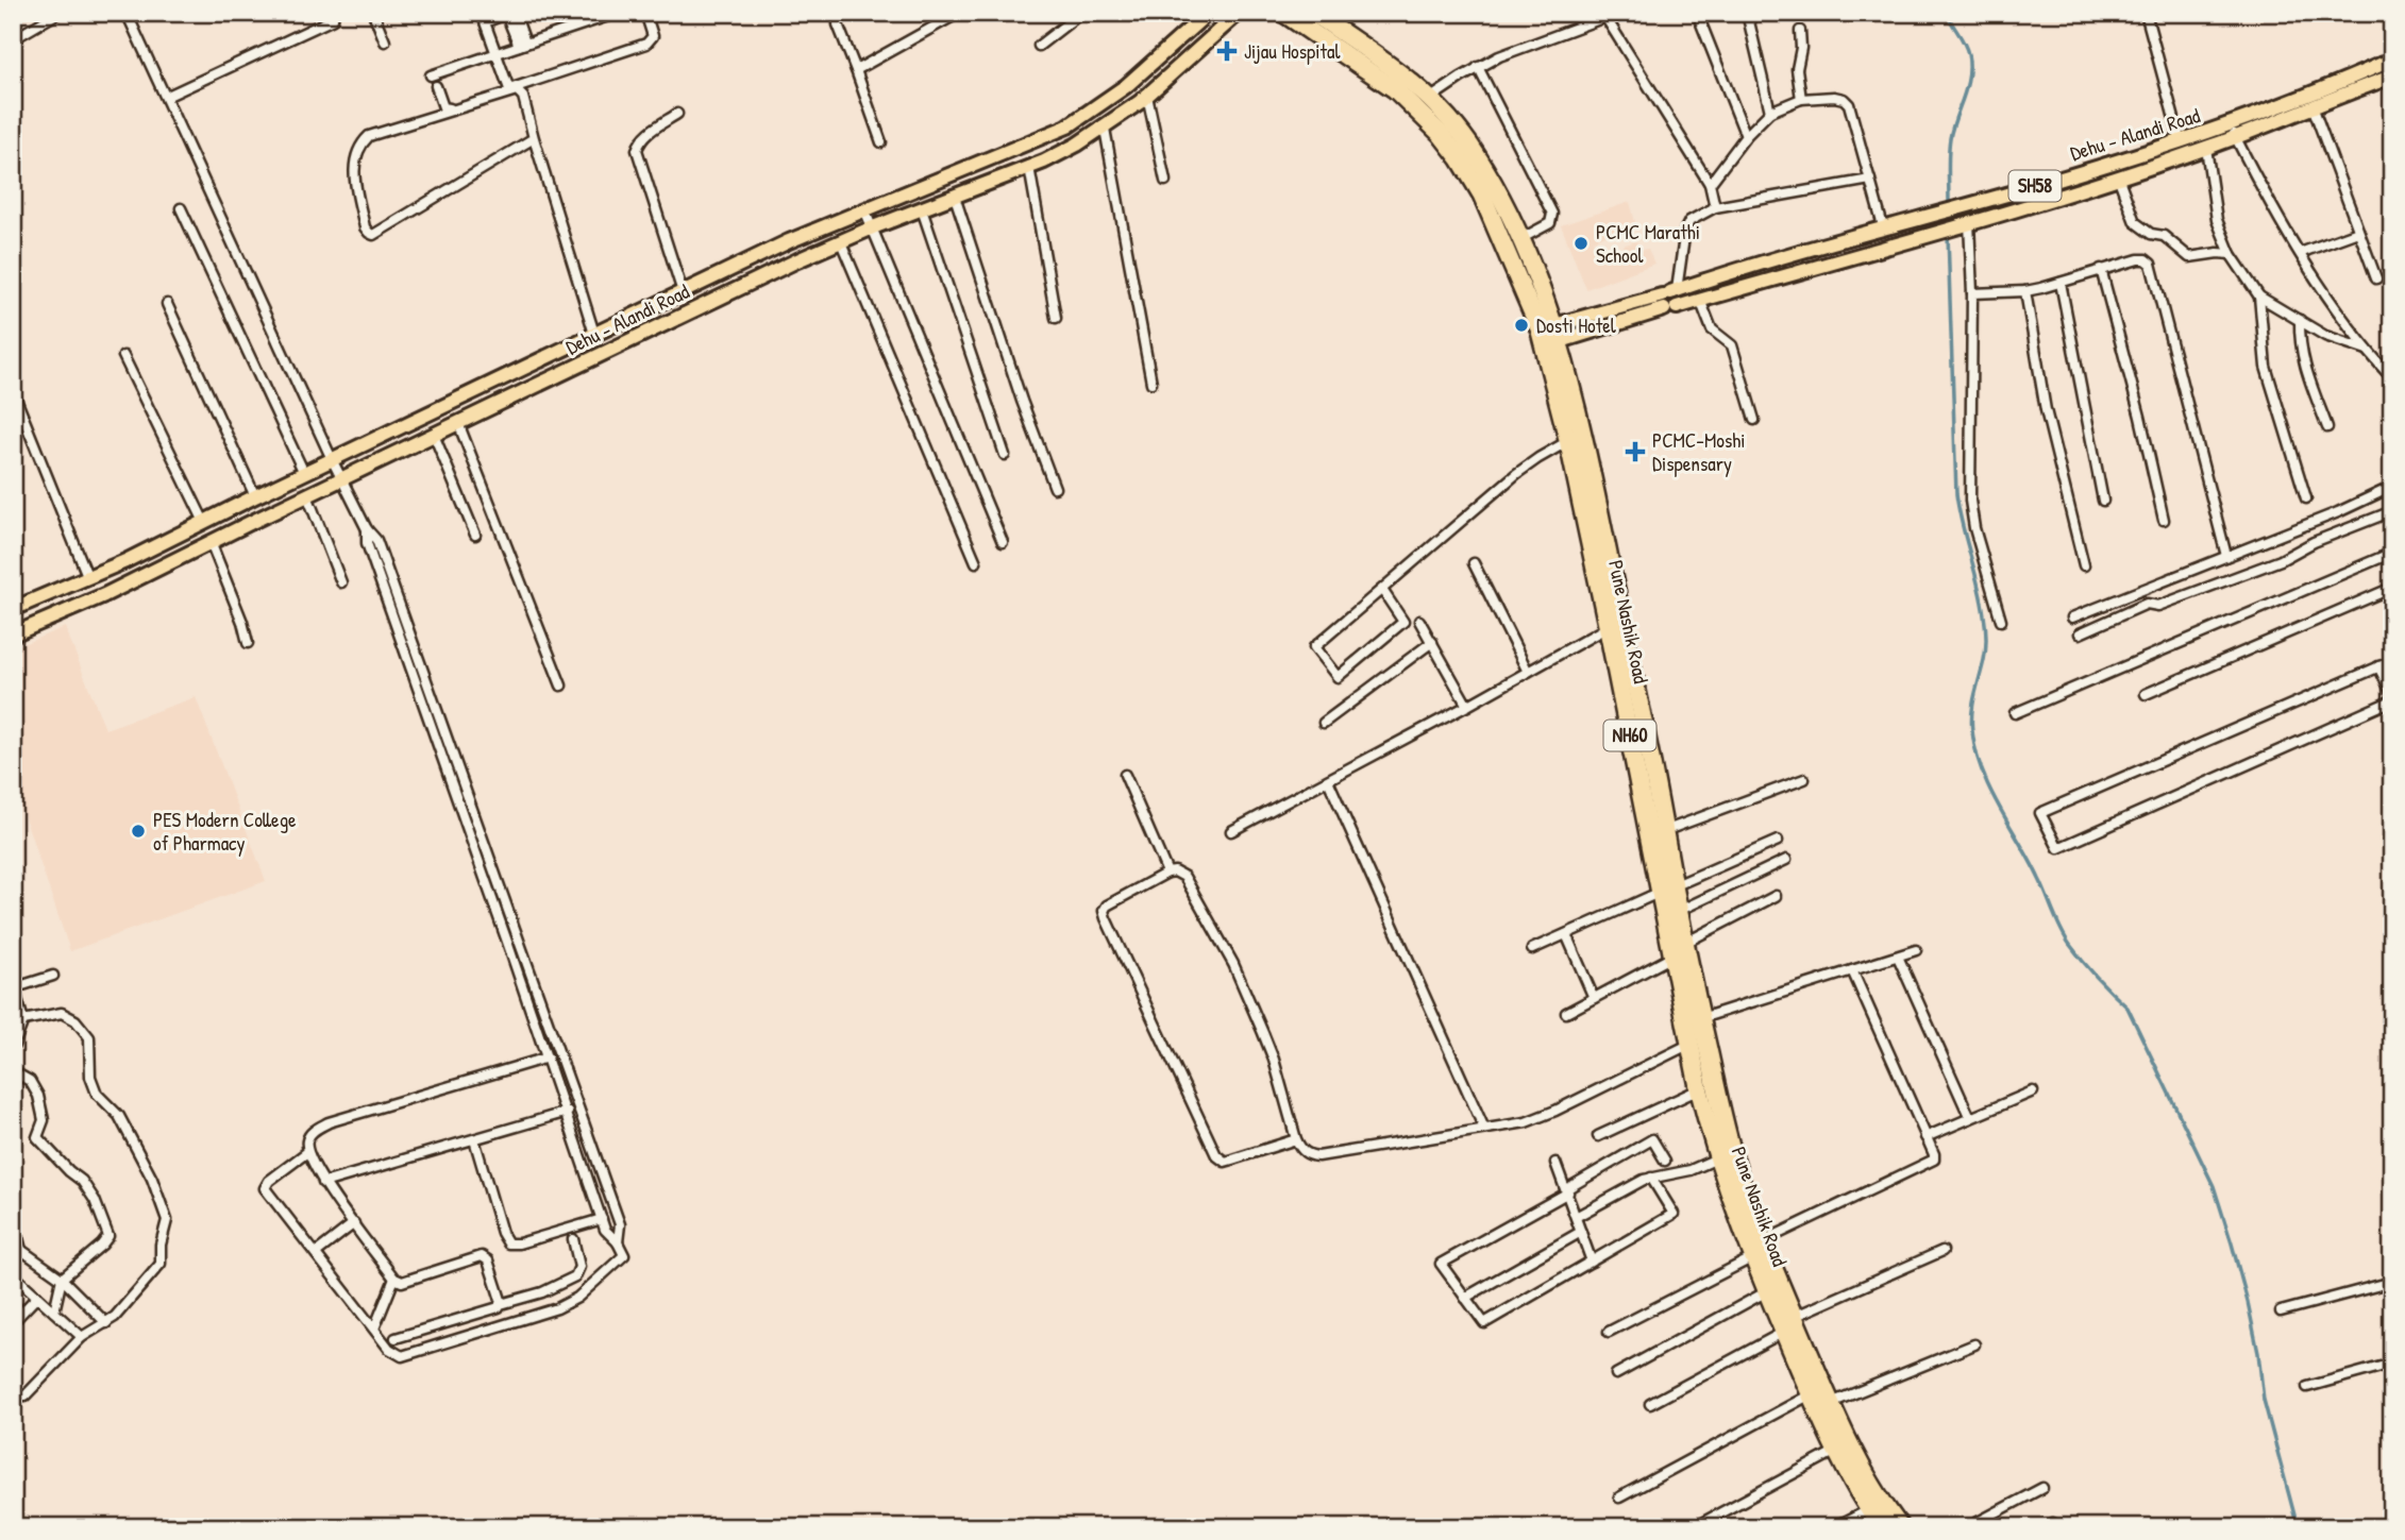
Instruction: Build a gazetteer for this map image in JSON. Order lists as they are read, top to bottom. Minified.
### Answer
{"streets":{"highway":["Pune Nashik Road","NH60"],"main road":["Dehu - Alandi Road","SH58"]},"crossings":[["Dehu - Alandi Road","Pune Nashik Road"]],"places":{"health":["Jijau Hospital","PCMC-Moshi Dispensary"],"other":["PCMC Marathi School","Dosti Hotel","PES Modern College of Pharmacy"]}}
